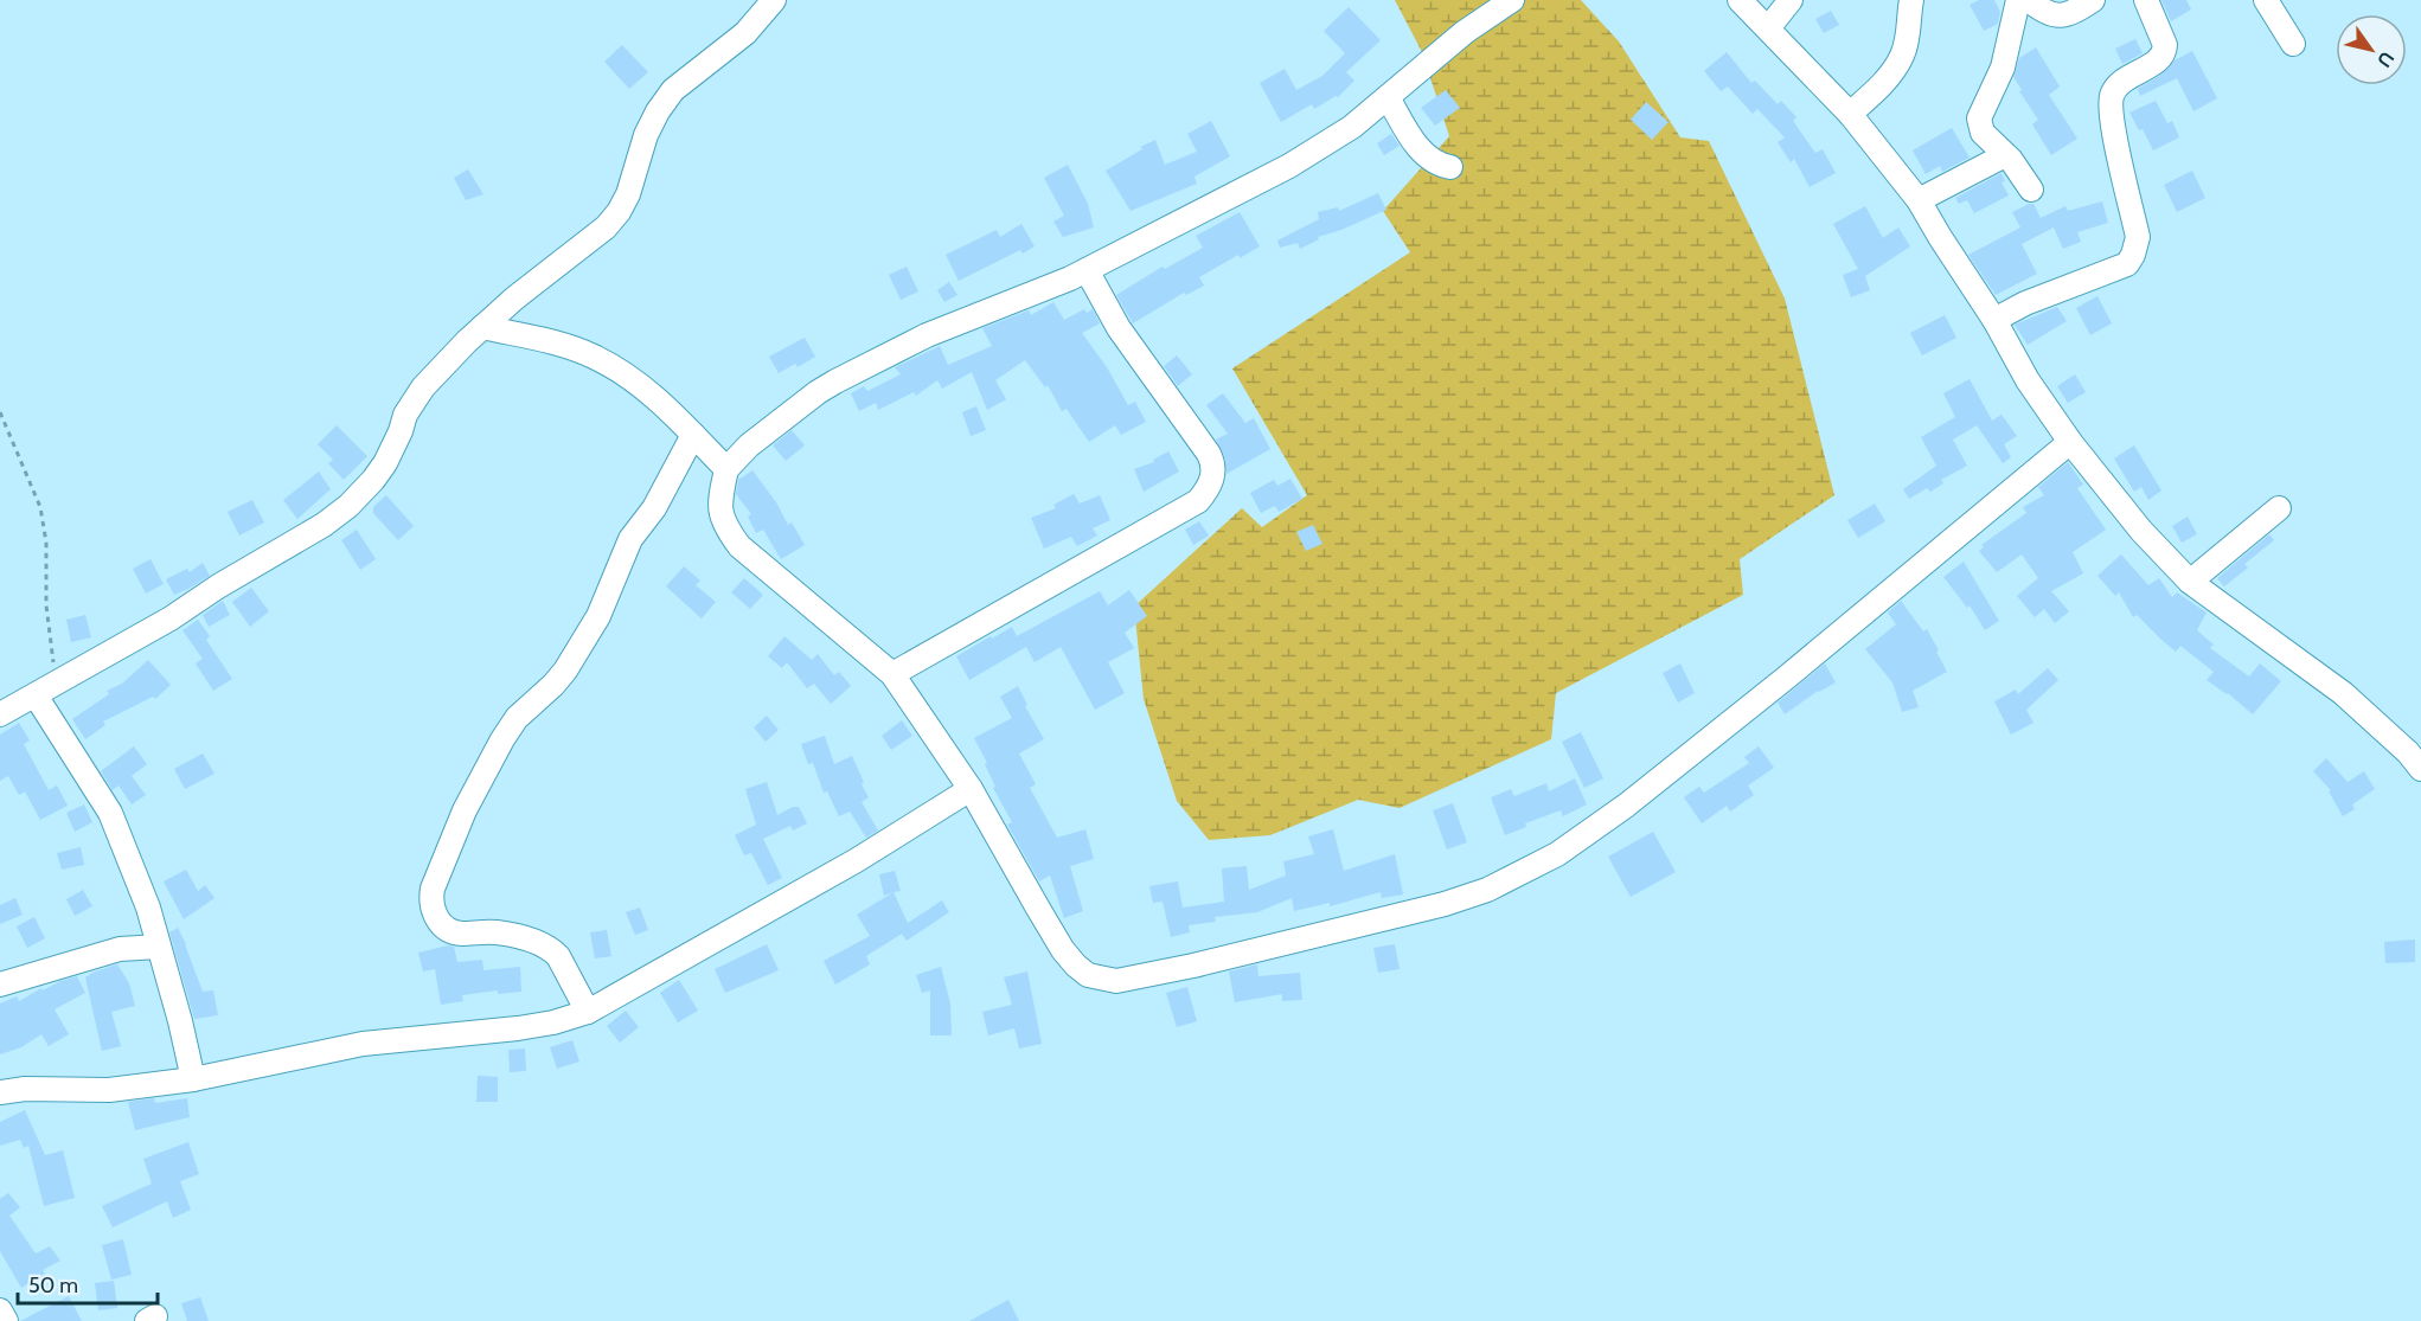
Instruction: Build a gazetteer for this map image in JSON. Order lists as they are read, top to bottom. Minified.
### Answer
{"scale_bar":"50 m","north":"bottom right"}
